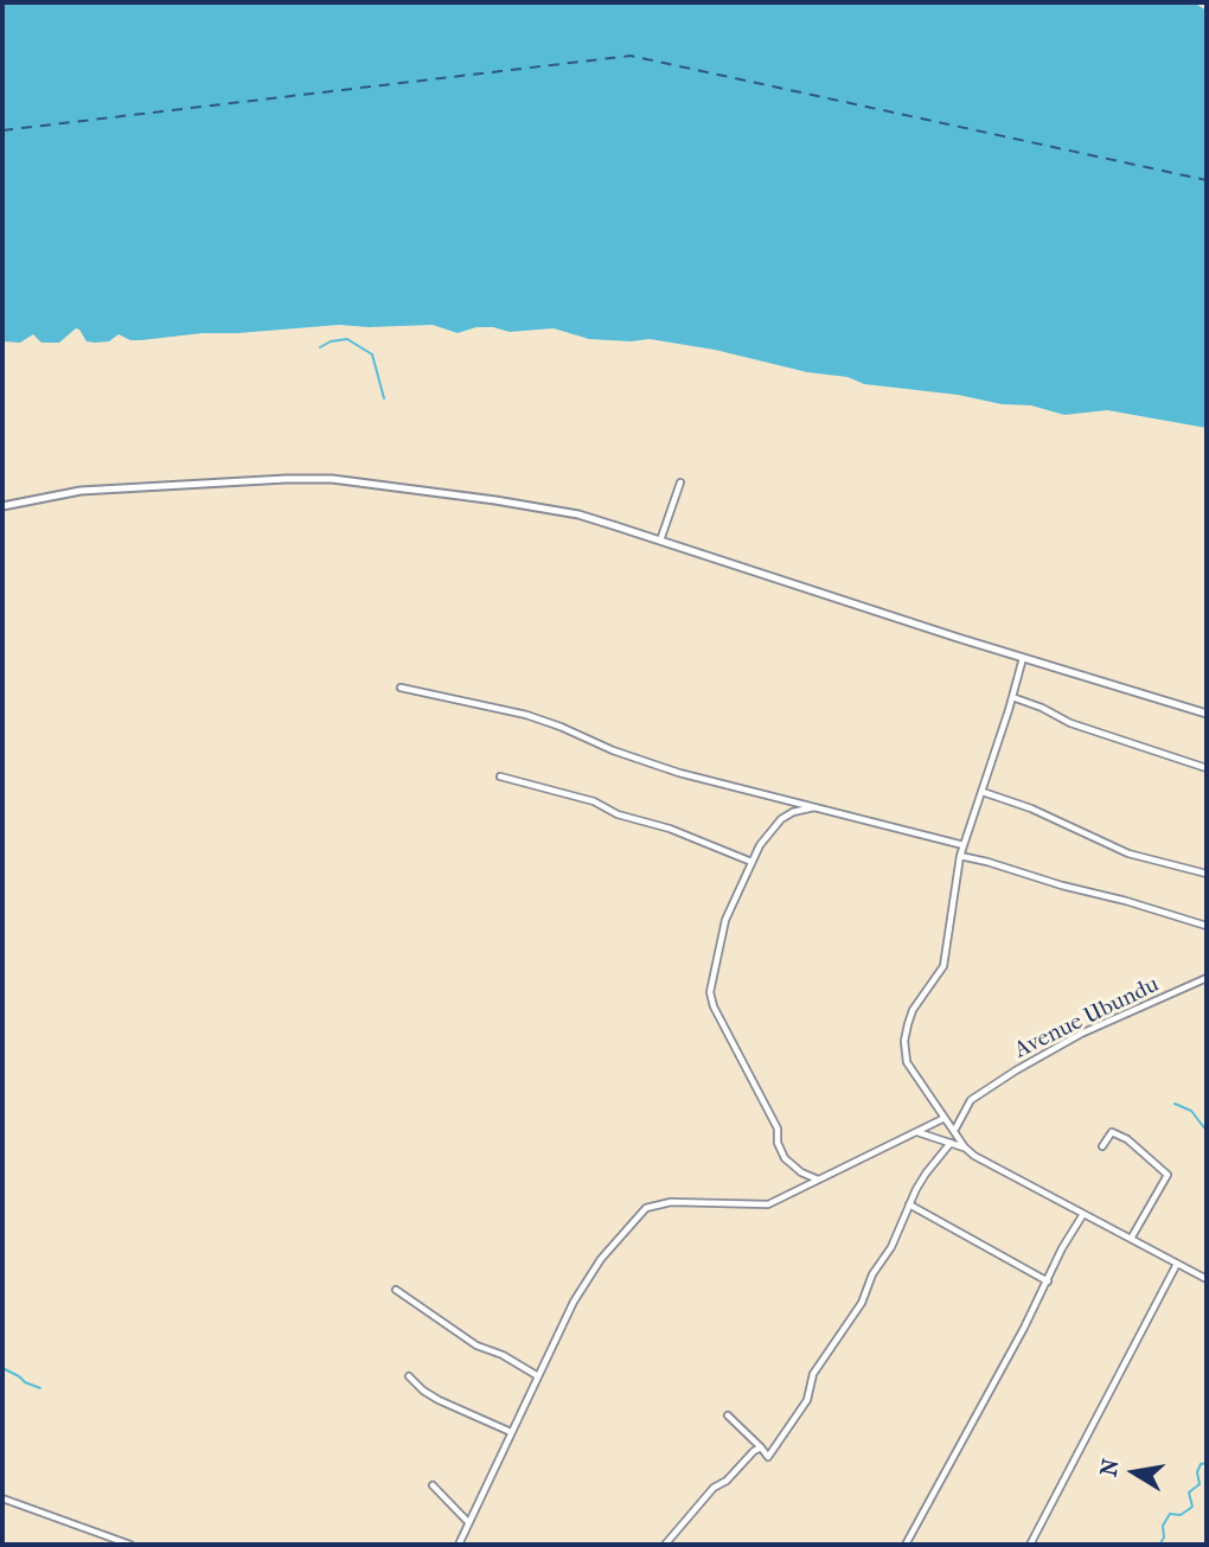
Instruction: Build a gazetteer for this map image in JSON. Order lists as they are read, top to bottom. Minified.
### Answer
{"streets":{"street":["Avenue Ubundu"]},"north":"left"}
